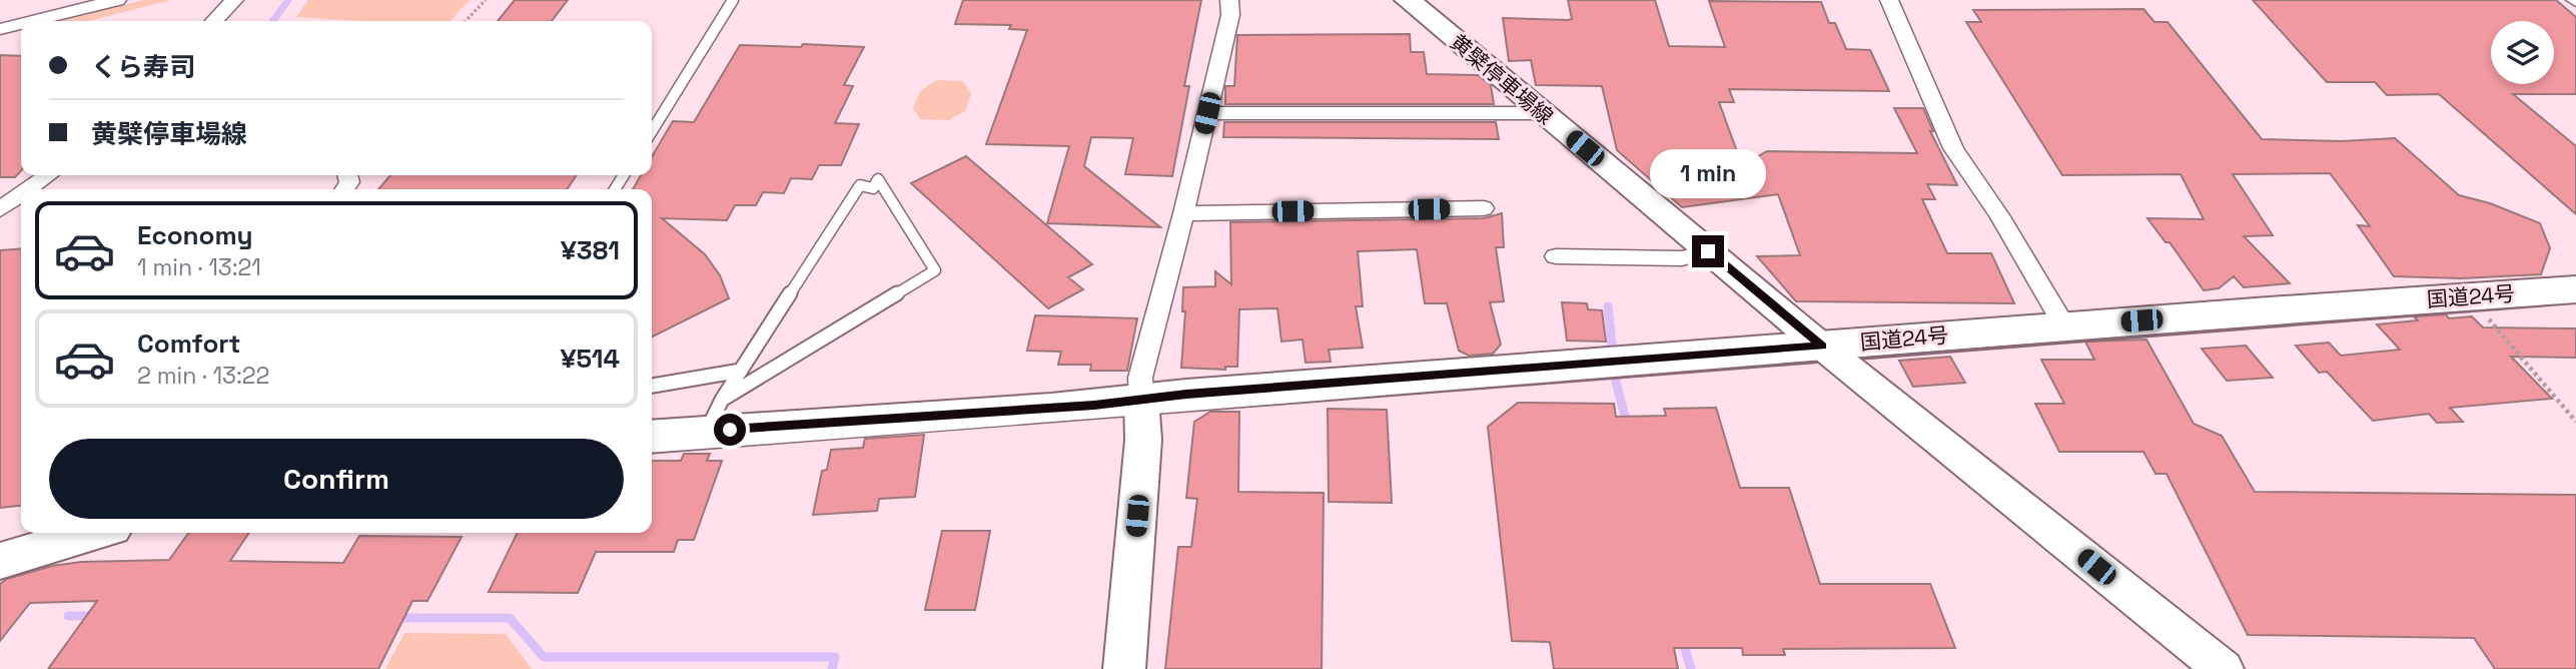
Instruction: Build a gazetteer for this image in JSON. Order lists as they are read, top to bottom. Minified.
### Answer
{"streets":{"highway":["国道24号"],"main road":["黄檗停車場線"]},"crossings":[["黄檗停車場線","国道24号"]],"page":{"banner":["くら寿司","黄檗停車場線"],"bubble":"1 min","list":[{"name":"Economy","note":"1 min · 13:21","value":"¥381"},{"name":"Comfort","note":"2 min · 13:22","value":"¥514"}],"buttons":"Confirm"}}
